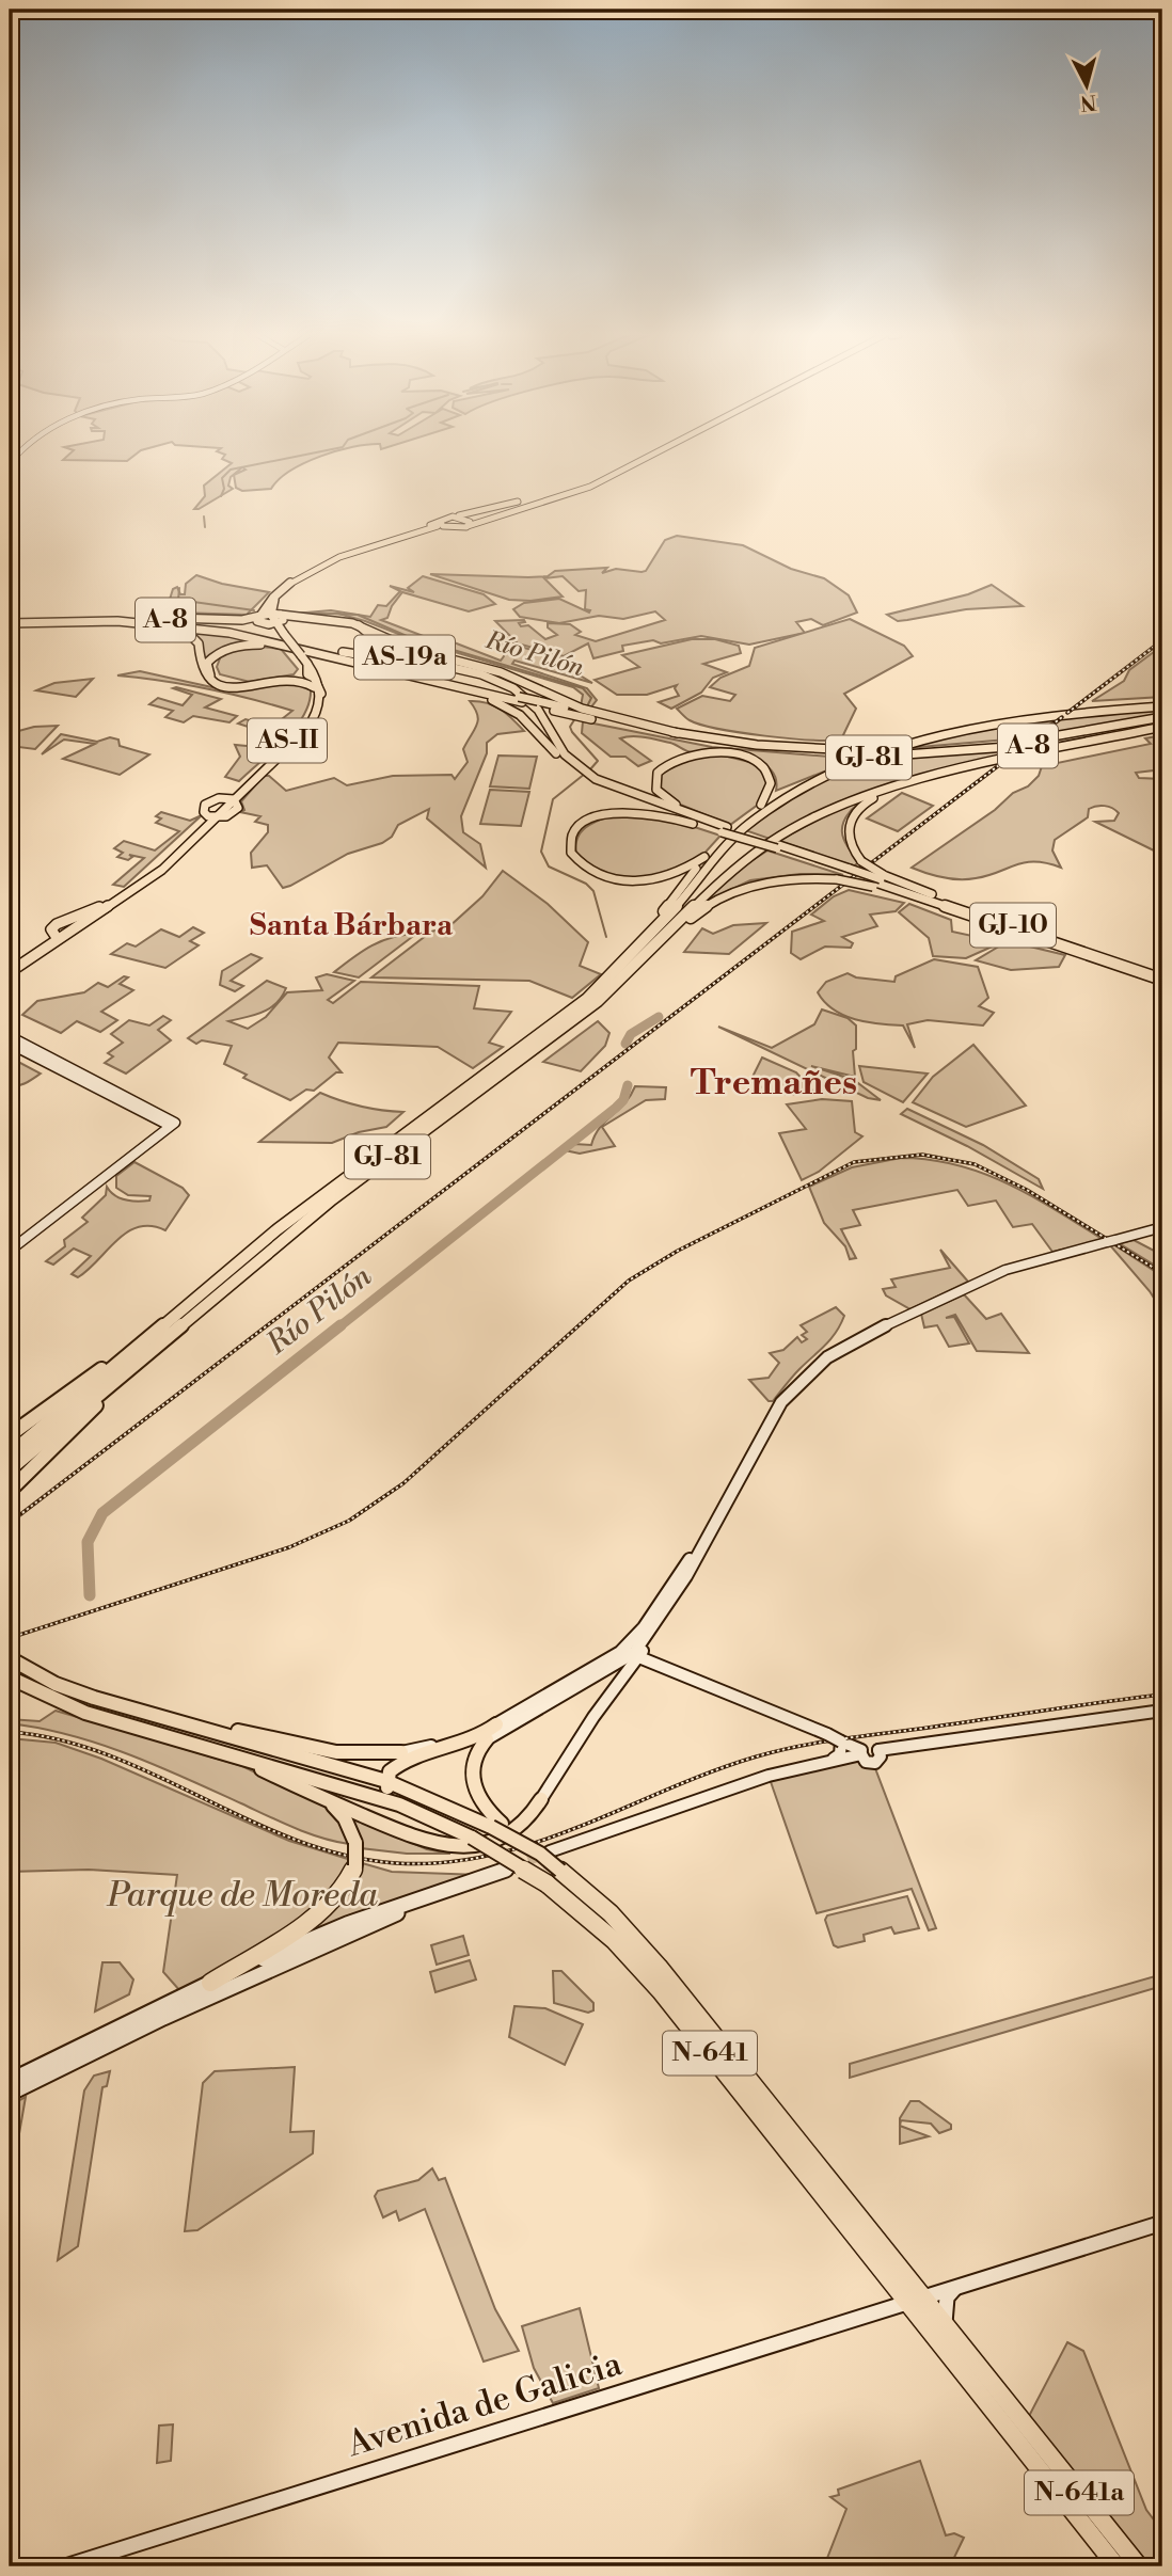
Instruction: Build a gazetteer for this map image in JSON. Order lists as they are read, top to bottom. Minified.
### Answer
{"streets":{"highway":["A-8","AS-19a","AS-II","GJ-81","GJ-10","N-641","N-641a"],"street":["Avenida de Galicia"]},"crossings":[["A-8","AS-19a"],["A-8","AS-II"],["A-8","GJ-81"],["AS-19a","AS-II"],["N-641","Avenida de Galicia"],["N-641","N-641a"]],"districts":["Santa Bárbara","Tremañes"],"water":["Río Pilón"],"parks":["Parque de Moreda"],"north":"bottom"}
